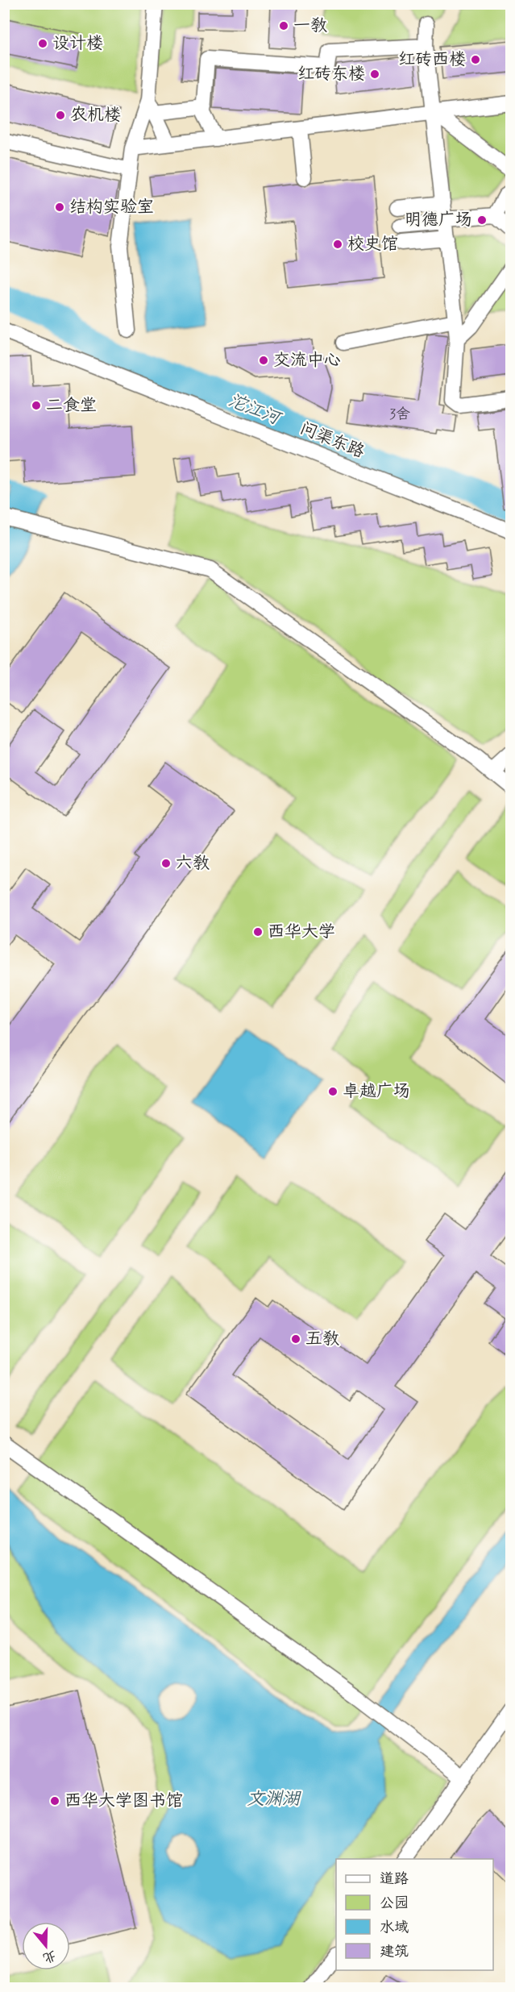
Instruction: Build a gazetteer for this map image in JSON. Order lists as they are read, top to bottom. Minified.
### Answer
{"streets":{"street":["问渠东路"]},"water":["沱江河","文渊湖"],"places":["一教","设计楼","红砖西楼","红砖东楼","农机楼","结构实验室","明德广场","校史馆","交流中心","二食堂","六教","西华大学","卓越广场","五教","西华大学图书馆"],"house_numbers":["3舍"],"legend":["道路","公园","水域","建筑"],"north":"bottom"}
